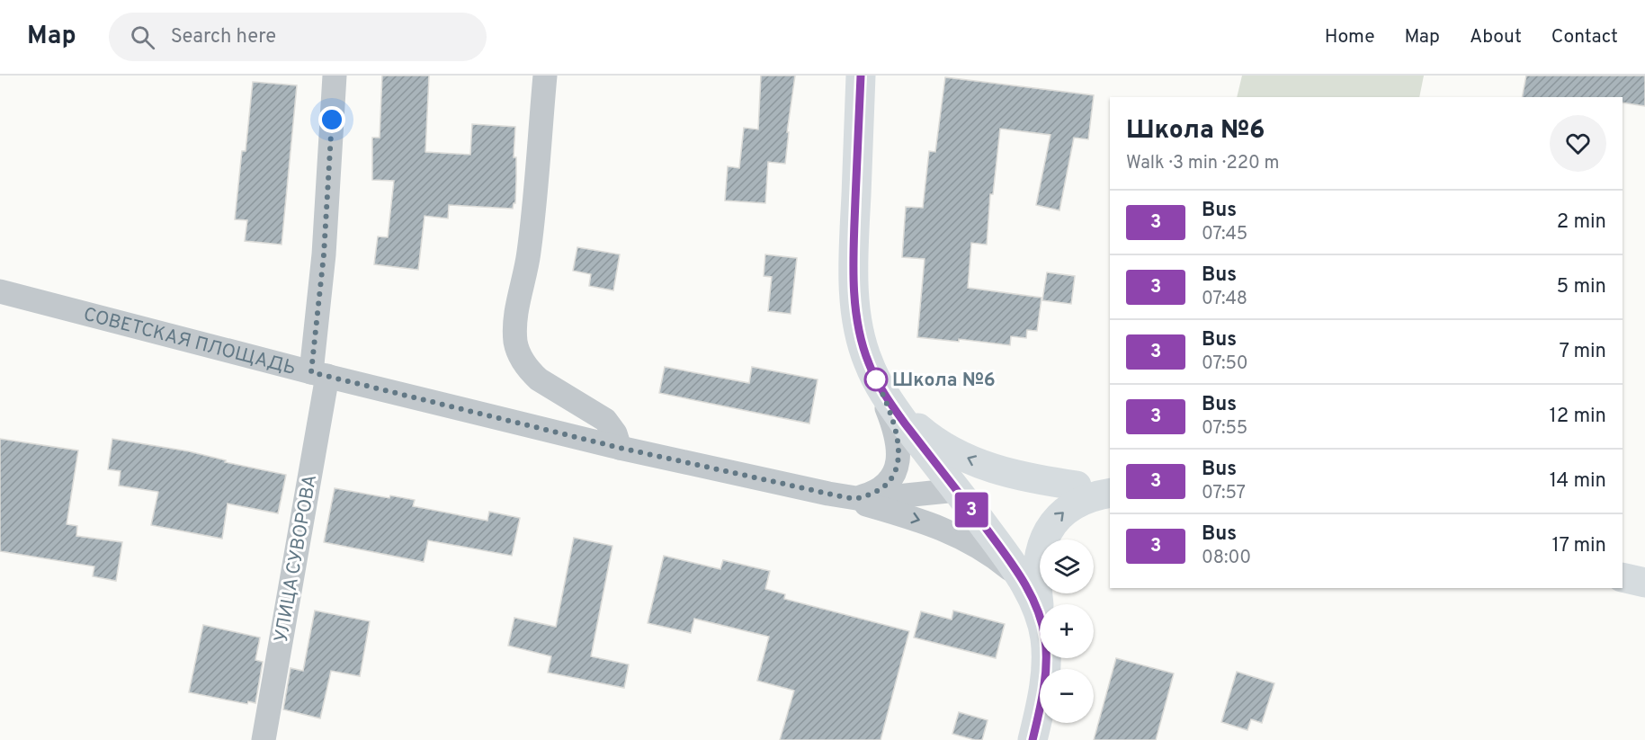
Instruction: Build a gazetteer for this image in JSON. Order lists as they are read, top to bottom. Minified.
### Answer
{"streets":{"street":["СОВЕТСКАЯ ПЛОЩАДЬ","УЛИЦА СУВОРОВА"]},"crossings":[["СОВЕТСКАЯ ПЛОЩАДЬ","УЛИЦА СУВОРОВА"]],"places":["Школа №6"],"lines":["bus line 3"],"page":{"header":"Map","search":"Search here","nav":["Home","Map","About","Contact"],"on_map":"3","heading":["Школа №6","Walk · 3 min · 220 m"],"list":[{"mark":"3","name":"Bus","note":"07:45","value":"2 min"},{"mark":"3","name":"Bus","note":"07:48","value":"5 min"},{"mark":"3","name":"Bus","note":"07:50","value":"7 min"},{"mark":"3","name":"Bus","note":"07:55","value":"12 min"},{"mark":"3","name":"Bus","note":"07:57","value":"14 min"},{"mark":"3","name":"Bus","note":"08:00","value":"17 min"}],"map_buttons":["+","−"]}}
